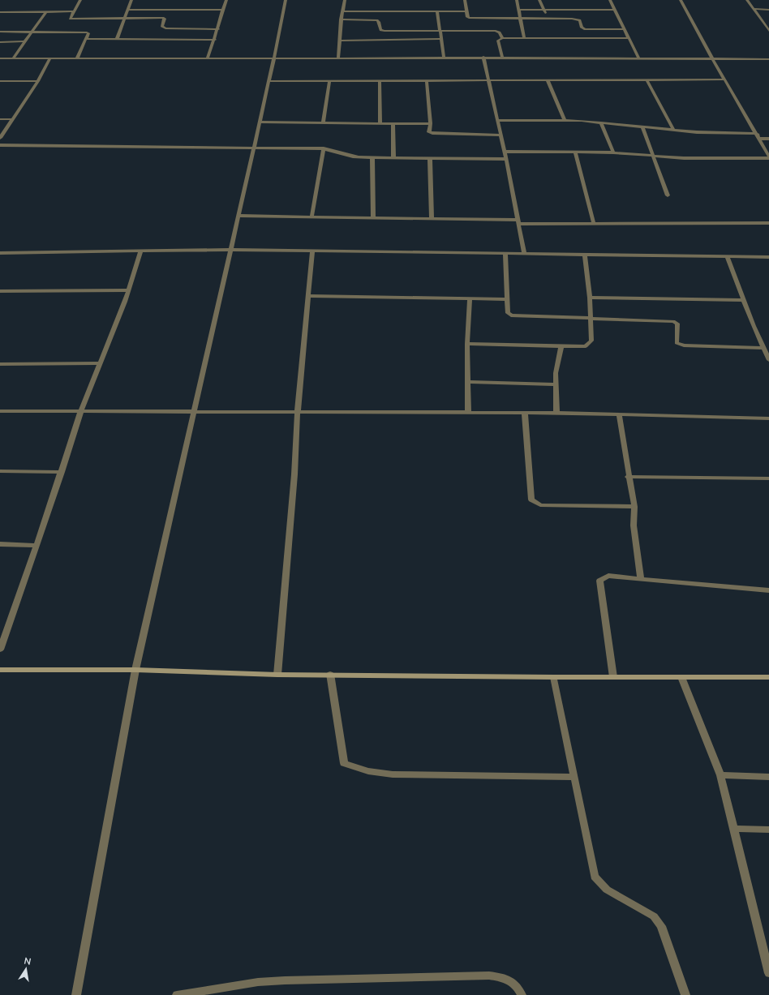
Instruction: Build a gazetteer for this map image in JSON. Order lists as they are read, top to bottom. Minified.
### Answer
{"north":"top"}
